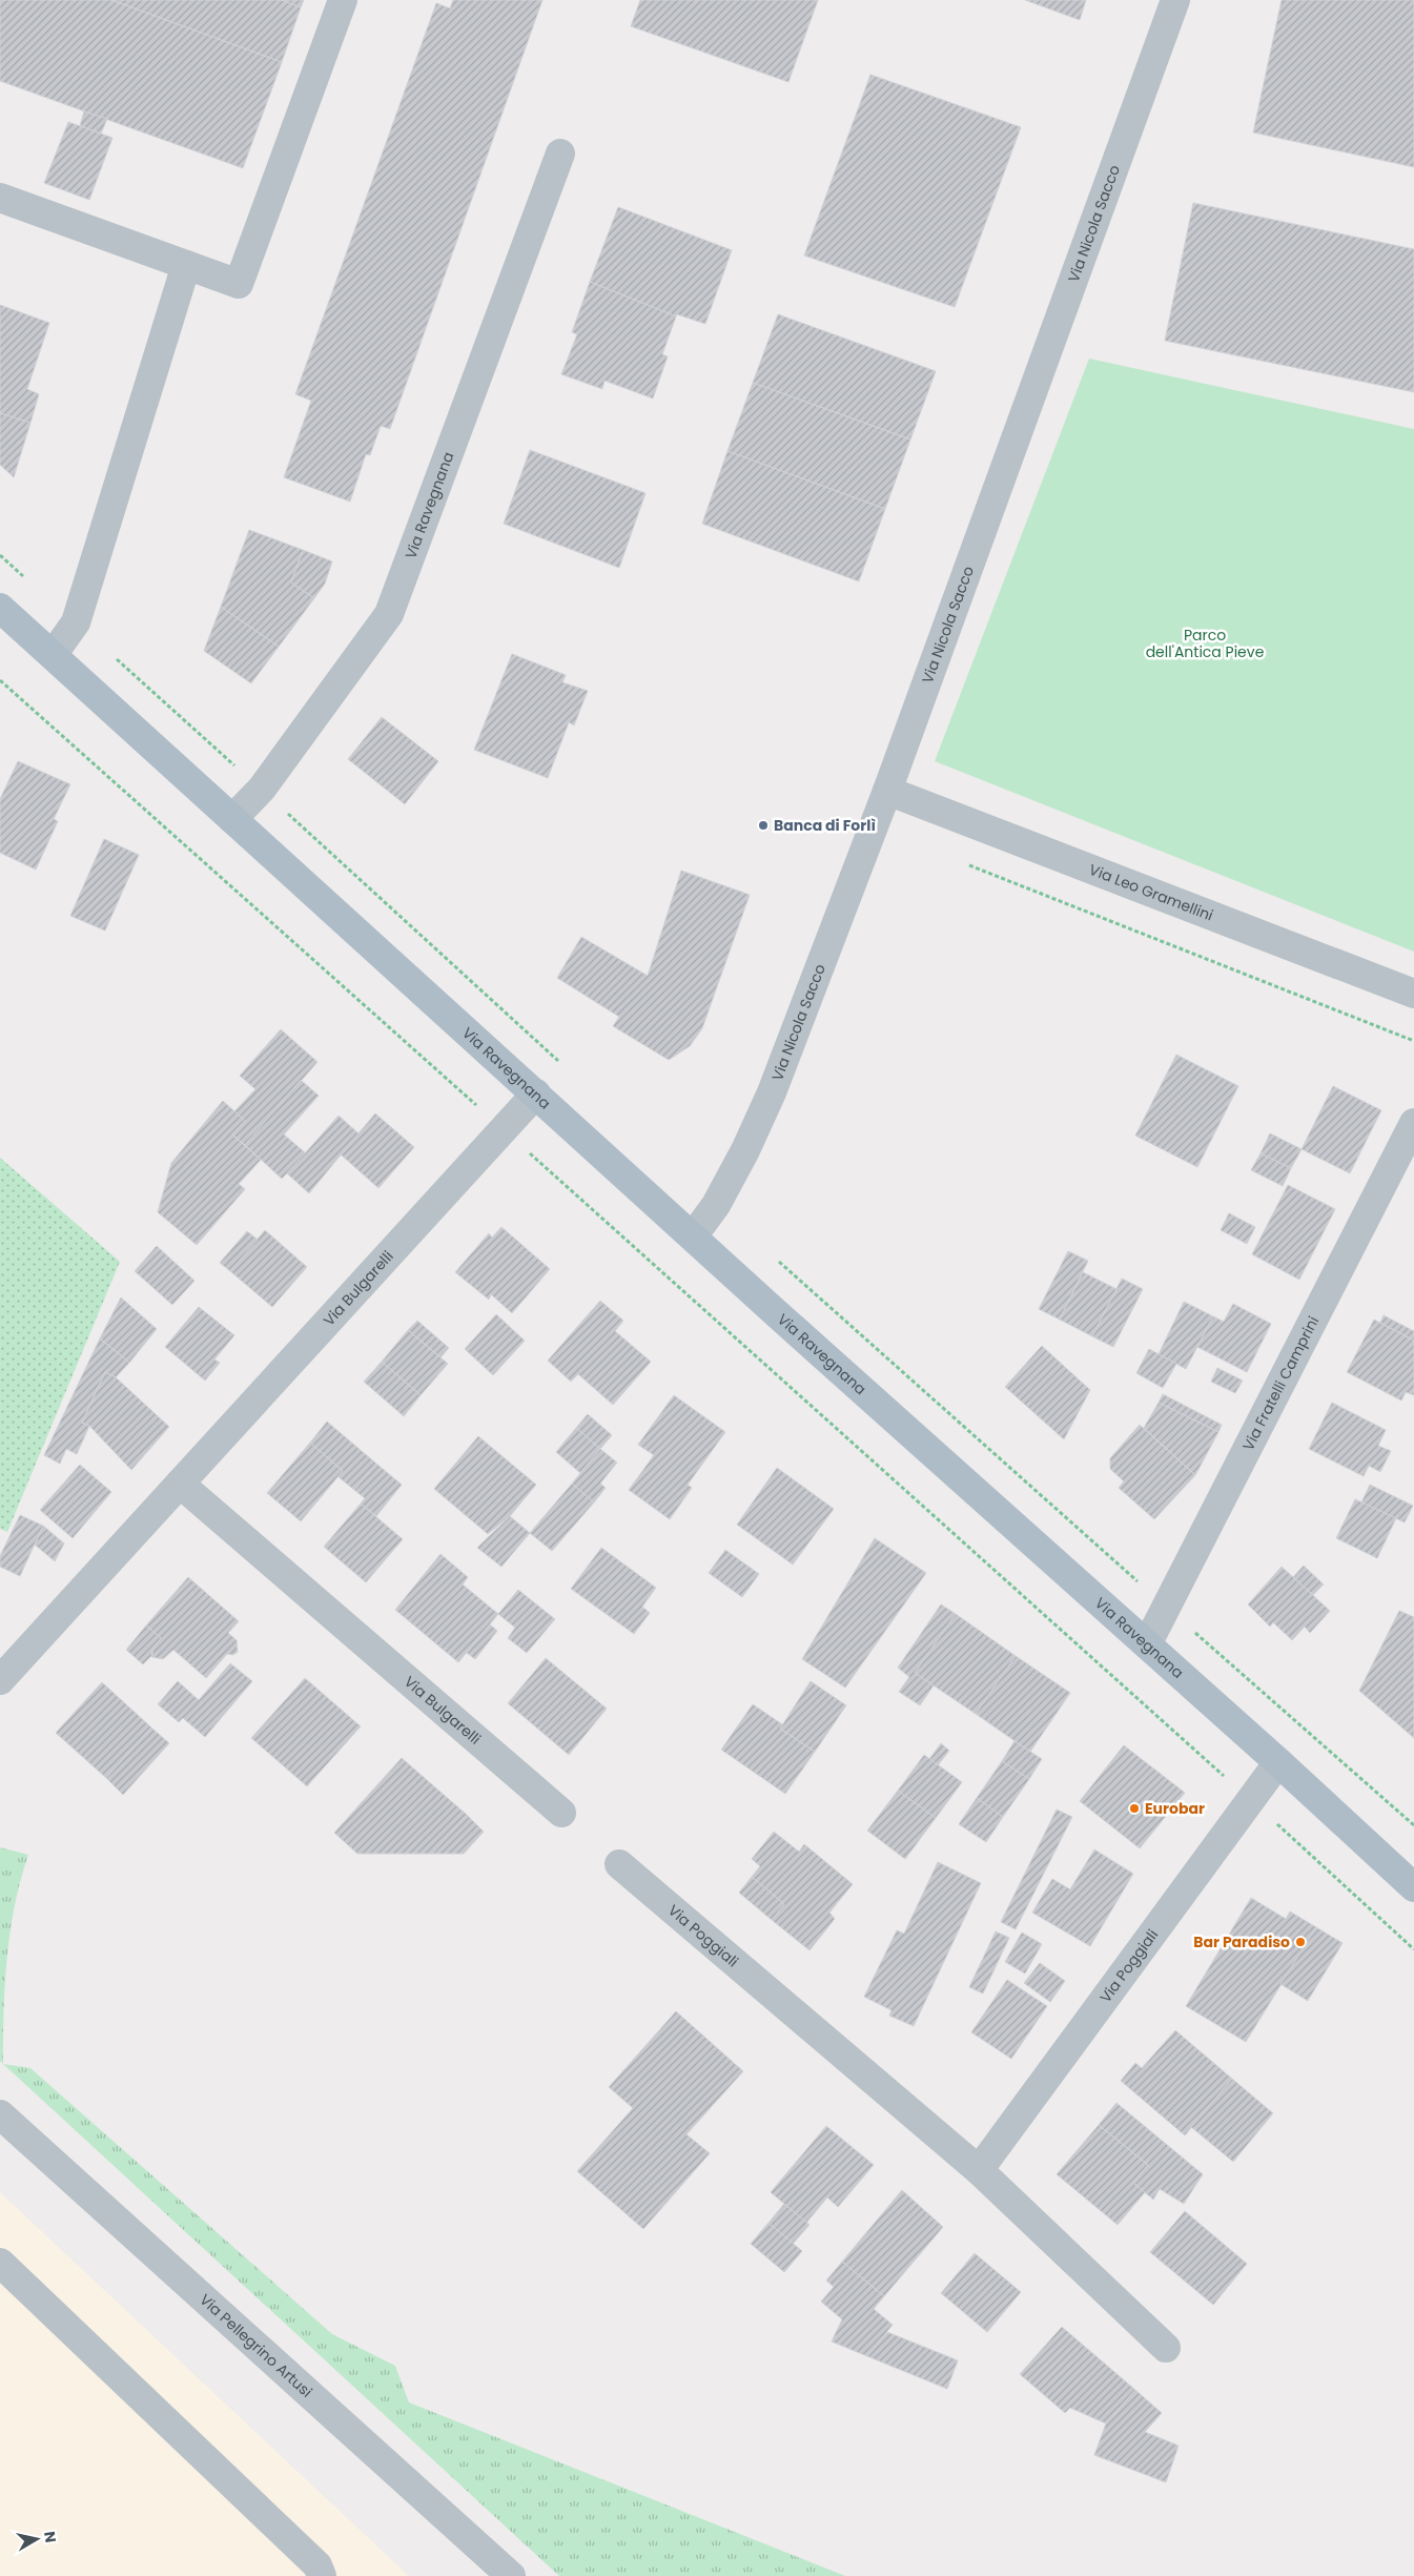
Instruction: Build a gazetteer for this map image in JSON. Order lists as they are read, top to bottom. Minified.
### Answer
{"streets":{"main road":["Via Ravegnana"],"street":["Via Nicola Sacco","Via Leo Gramellini","Via Bulgarelli","Via Fratelli Camprini","Via Poggiali","Via Pellegrino Artusi"]},"crossings":[["Via Nicola Sacco","Via Ravegnana"],["Via Nicola Sacco","Via Leo Gramellini"],["Via Ravegnana","Via Bulgarelli"],["Via Ravegnana","Via Fratelli Camprini"],["Via Ravegnana","Via Poggiali"]],"parks":["Parco dell'Antica Pieve"],"places":["Banca di Forlì","Eurobar","Bar Paradiso"],"north":"right"}
